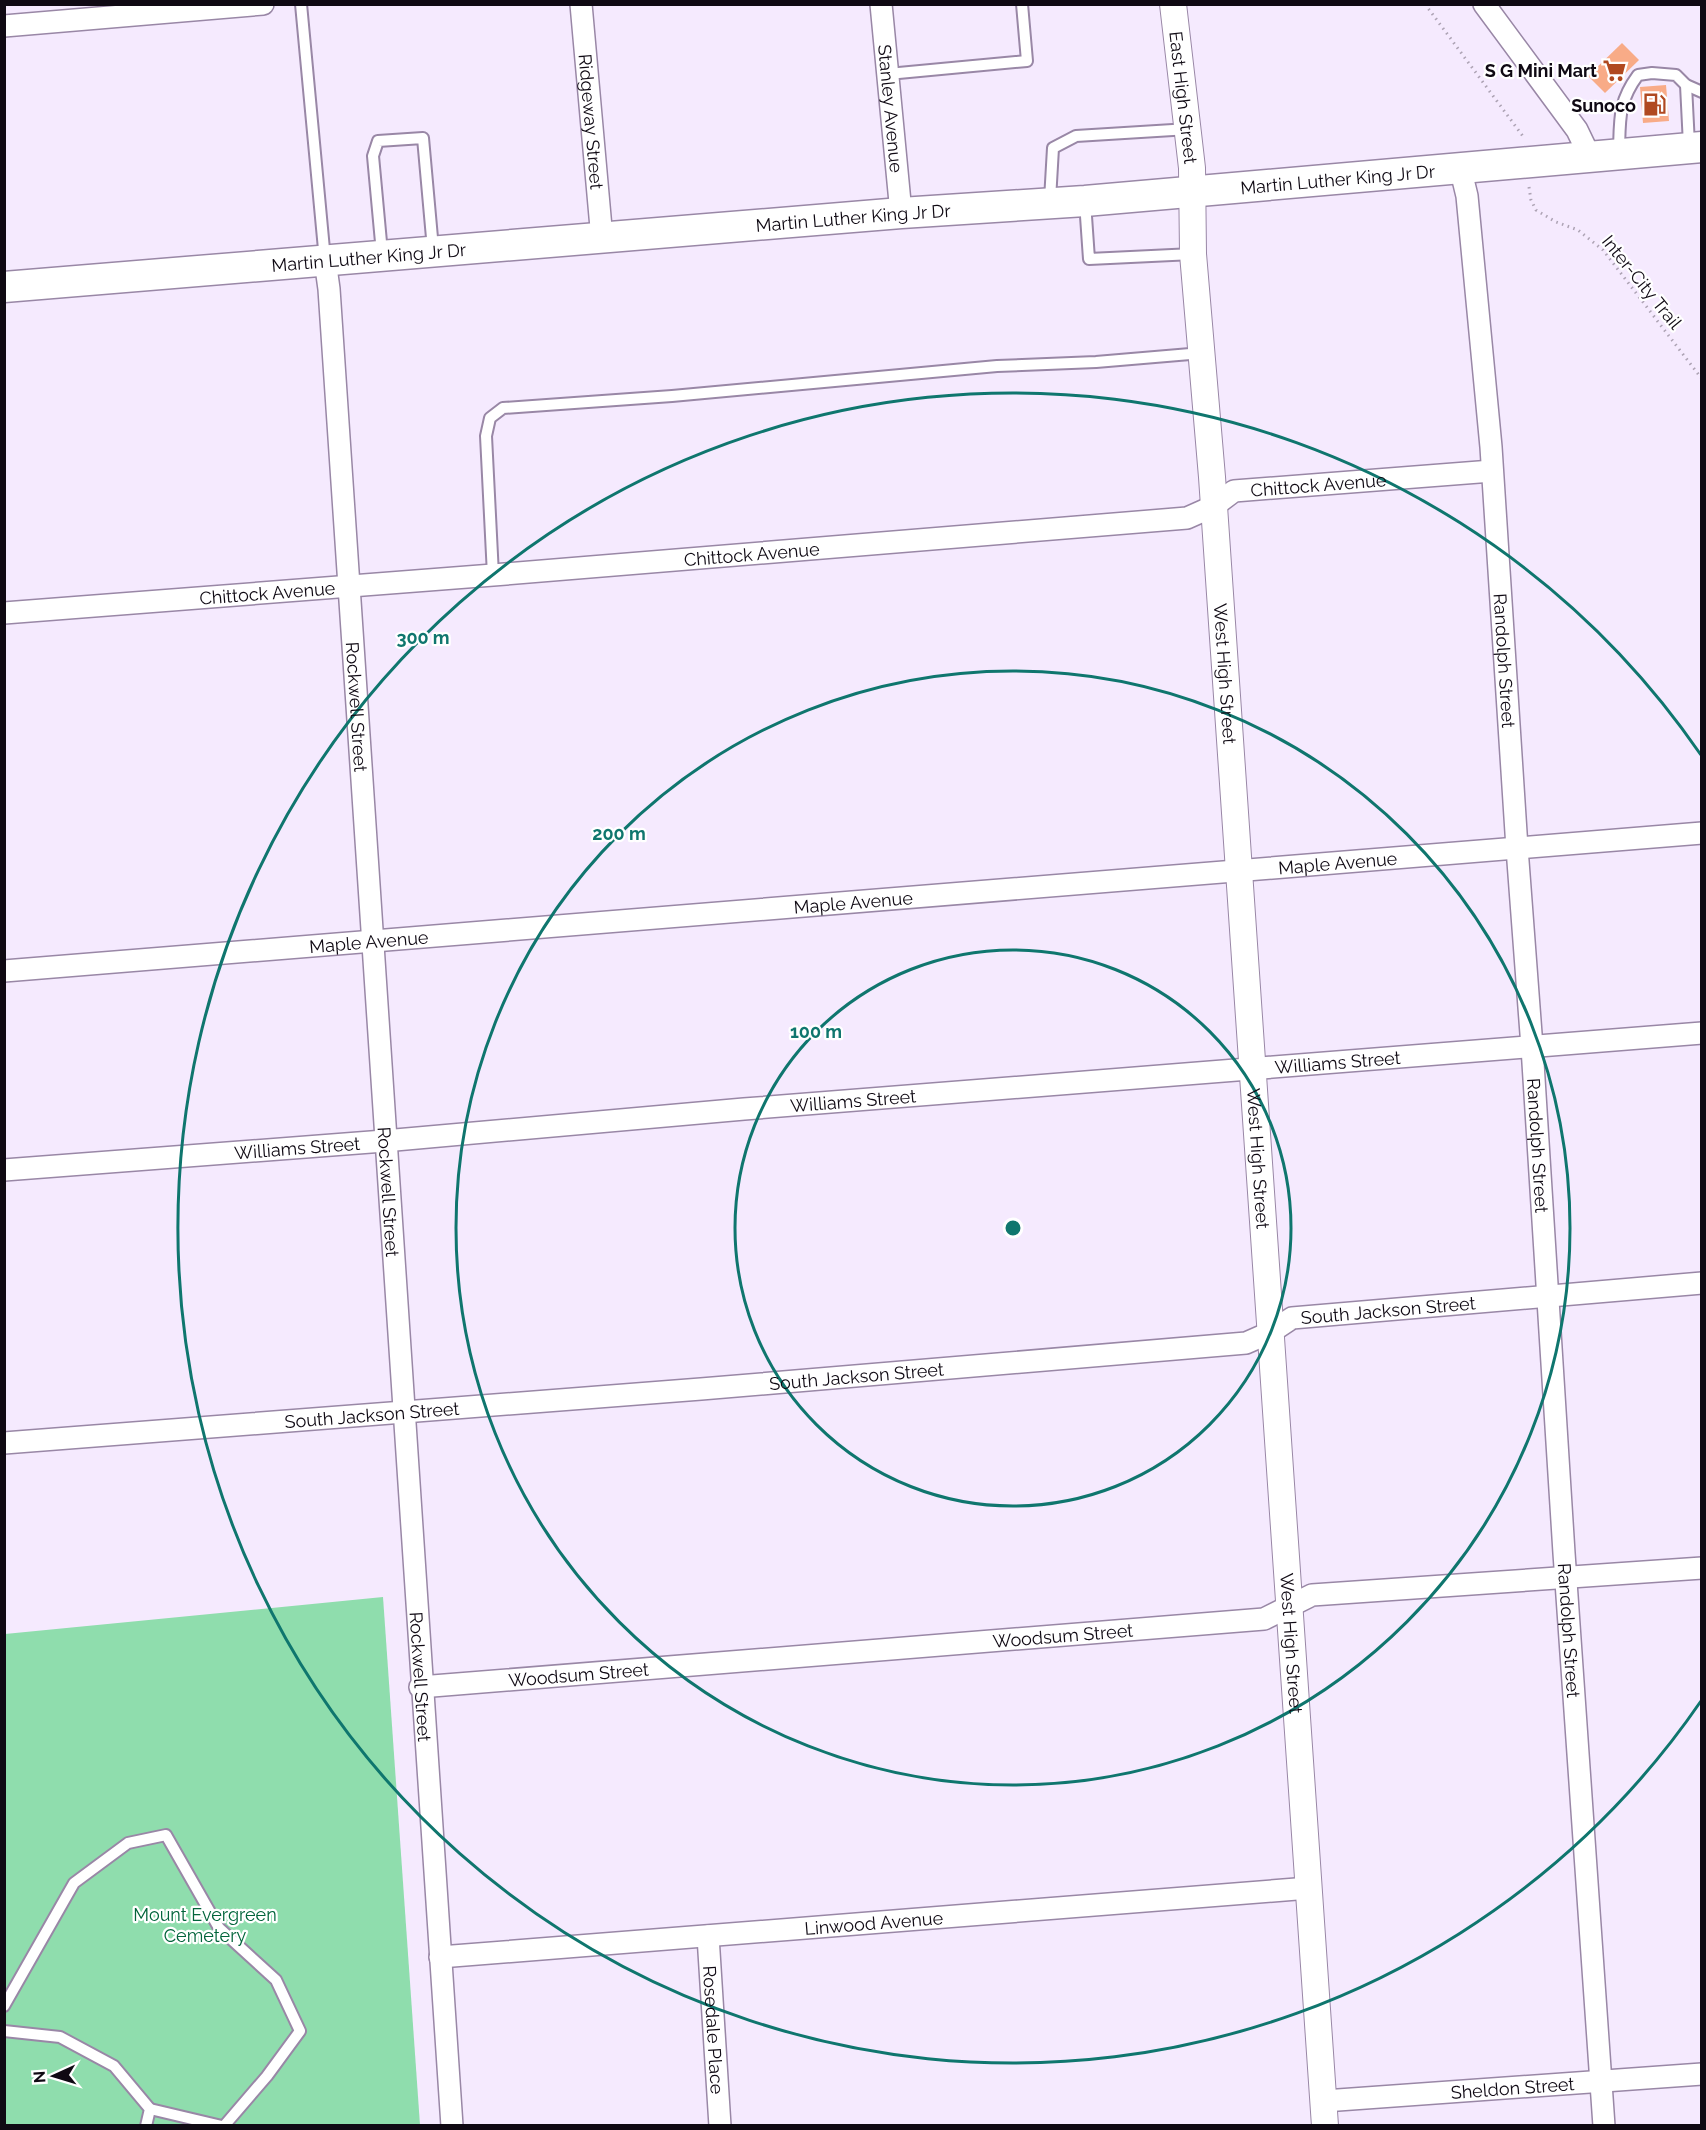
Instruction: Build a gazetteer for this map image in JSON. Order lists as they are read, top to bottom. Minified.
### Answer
{"streets":{"main road":["Martin Luther King Jr Dr"],"street":["East High Street","Stanley Avenue","Ridgeway Street","Chittock Avenue","Randolph Street","West High Street","Rockwell Street","Maple Avenue","Williams Street","South Jackson Street","Woodsum Street","Linwood Avenue","Rosedale Place","Sheldon Street"],"path":["Inter-City Trail"]},"crossings":[["East High Street","Martin Luther King Jr Dr"],["East High Street","West High Street"],["Stanley Avenue","Martin Luther King Jr Dr"],["Ridgeway Street","Martin Luther King Jr Dr"],["Martin Luther King Jr Dr","Randolph Street"],["Martin Luther King Jr Dr","West High Street"],["Martin Luther King Jr Dr","Rockwell Street"],["Chittock Avenue","Randolph Street"],["Chittock Avenue","West High Street"],["Chittock Avenue","Rockwell Street"],["Randolph Street","Maple Avenue"],["Randolph Street","Williams Street"],["Randolph Street","South Jackson Street"],["Randolph Street","Woodsum Street"],["Randolph Street","Sheldon Street"],["West High Street","Maple Avenue"],["West High Street","Williams Street"],["West High Street","South Jackson Street"],["West High Street","Woodsum Street"],["West High Street","Linwood Avenue"],["West High Street","Sheldon Street"],["Rockwell Street","Maple Avenue"],["Rockwell Street","Williams Street"],["Rockwell Street","South Jackson Street"],["Rockwell Street","Woodsum Street"],["Rockwell Street","Linwood Avenue"],["Linwood Avenue","Rosedale Place"]],"parks":["Mount Evergreen Cemetery"],"places":{"supermarket":["S G Mini Mart"],"fuel station":["Sunoco"]},"north":"left","rings":["300 m","200 m","100 m"]}
